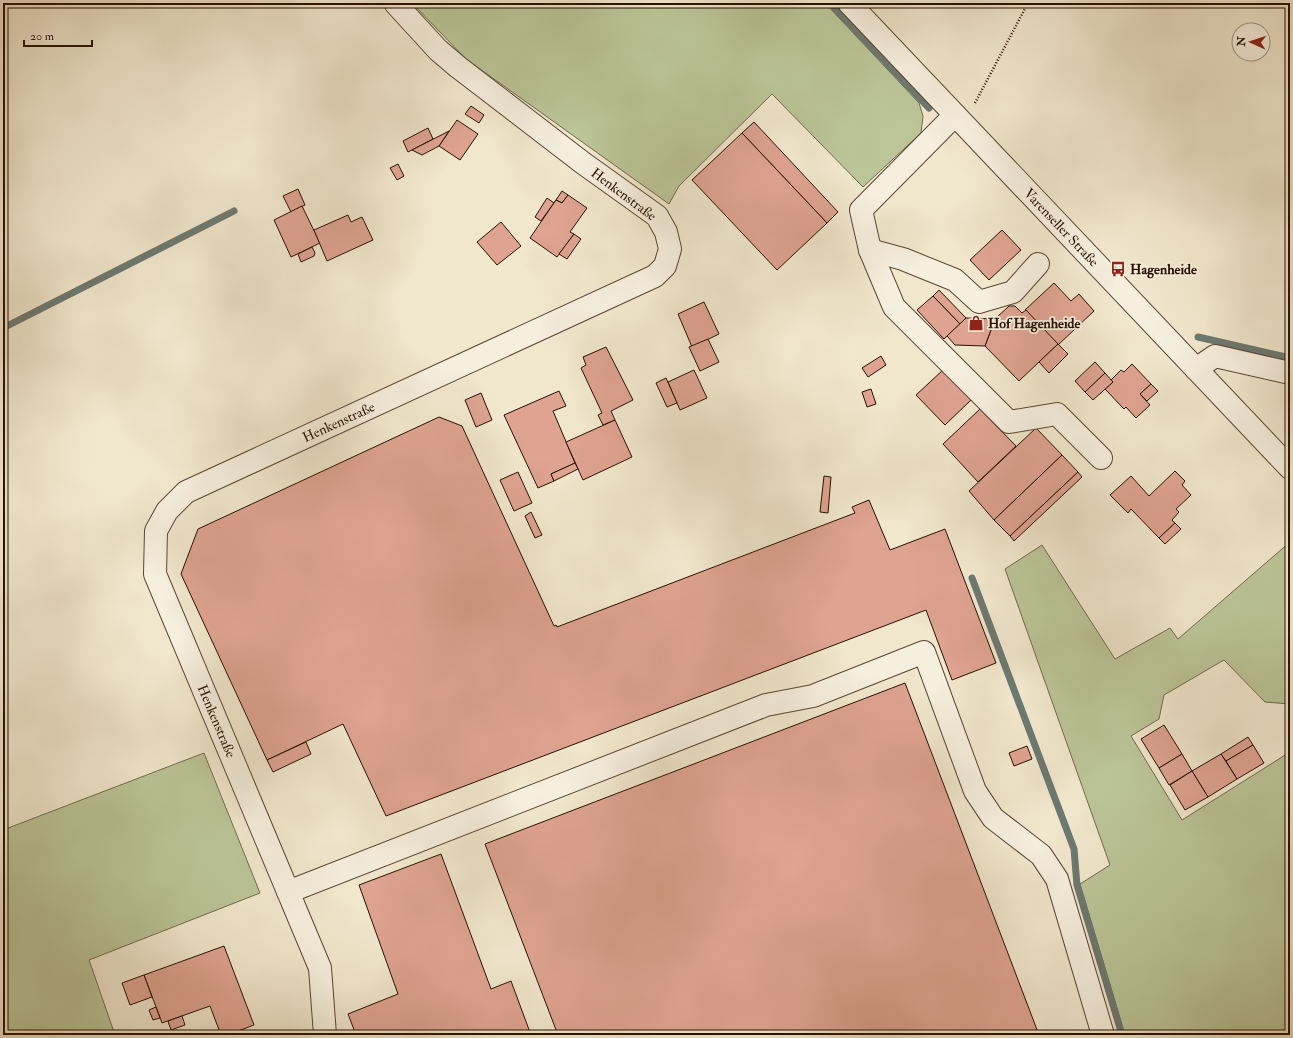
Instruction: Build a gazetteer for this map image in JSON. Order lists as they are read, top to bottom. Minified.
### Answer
{"streets":{"street":["Henkenstraße","Varenseller Straße"]},"places":{"bus stop":["Hagenheide"],"shop":["Hof Hagenheide"]},"scale_bar":"20 m","north":"left"}
